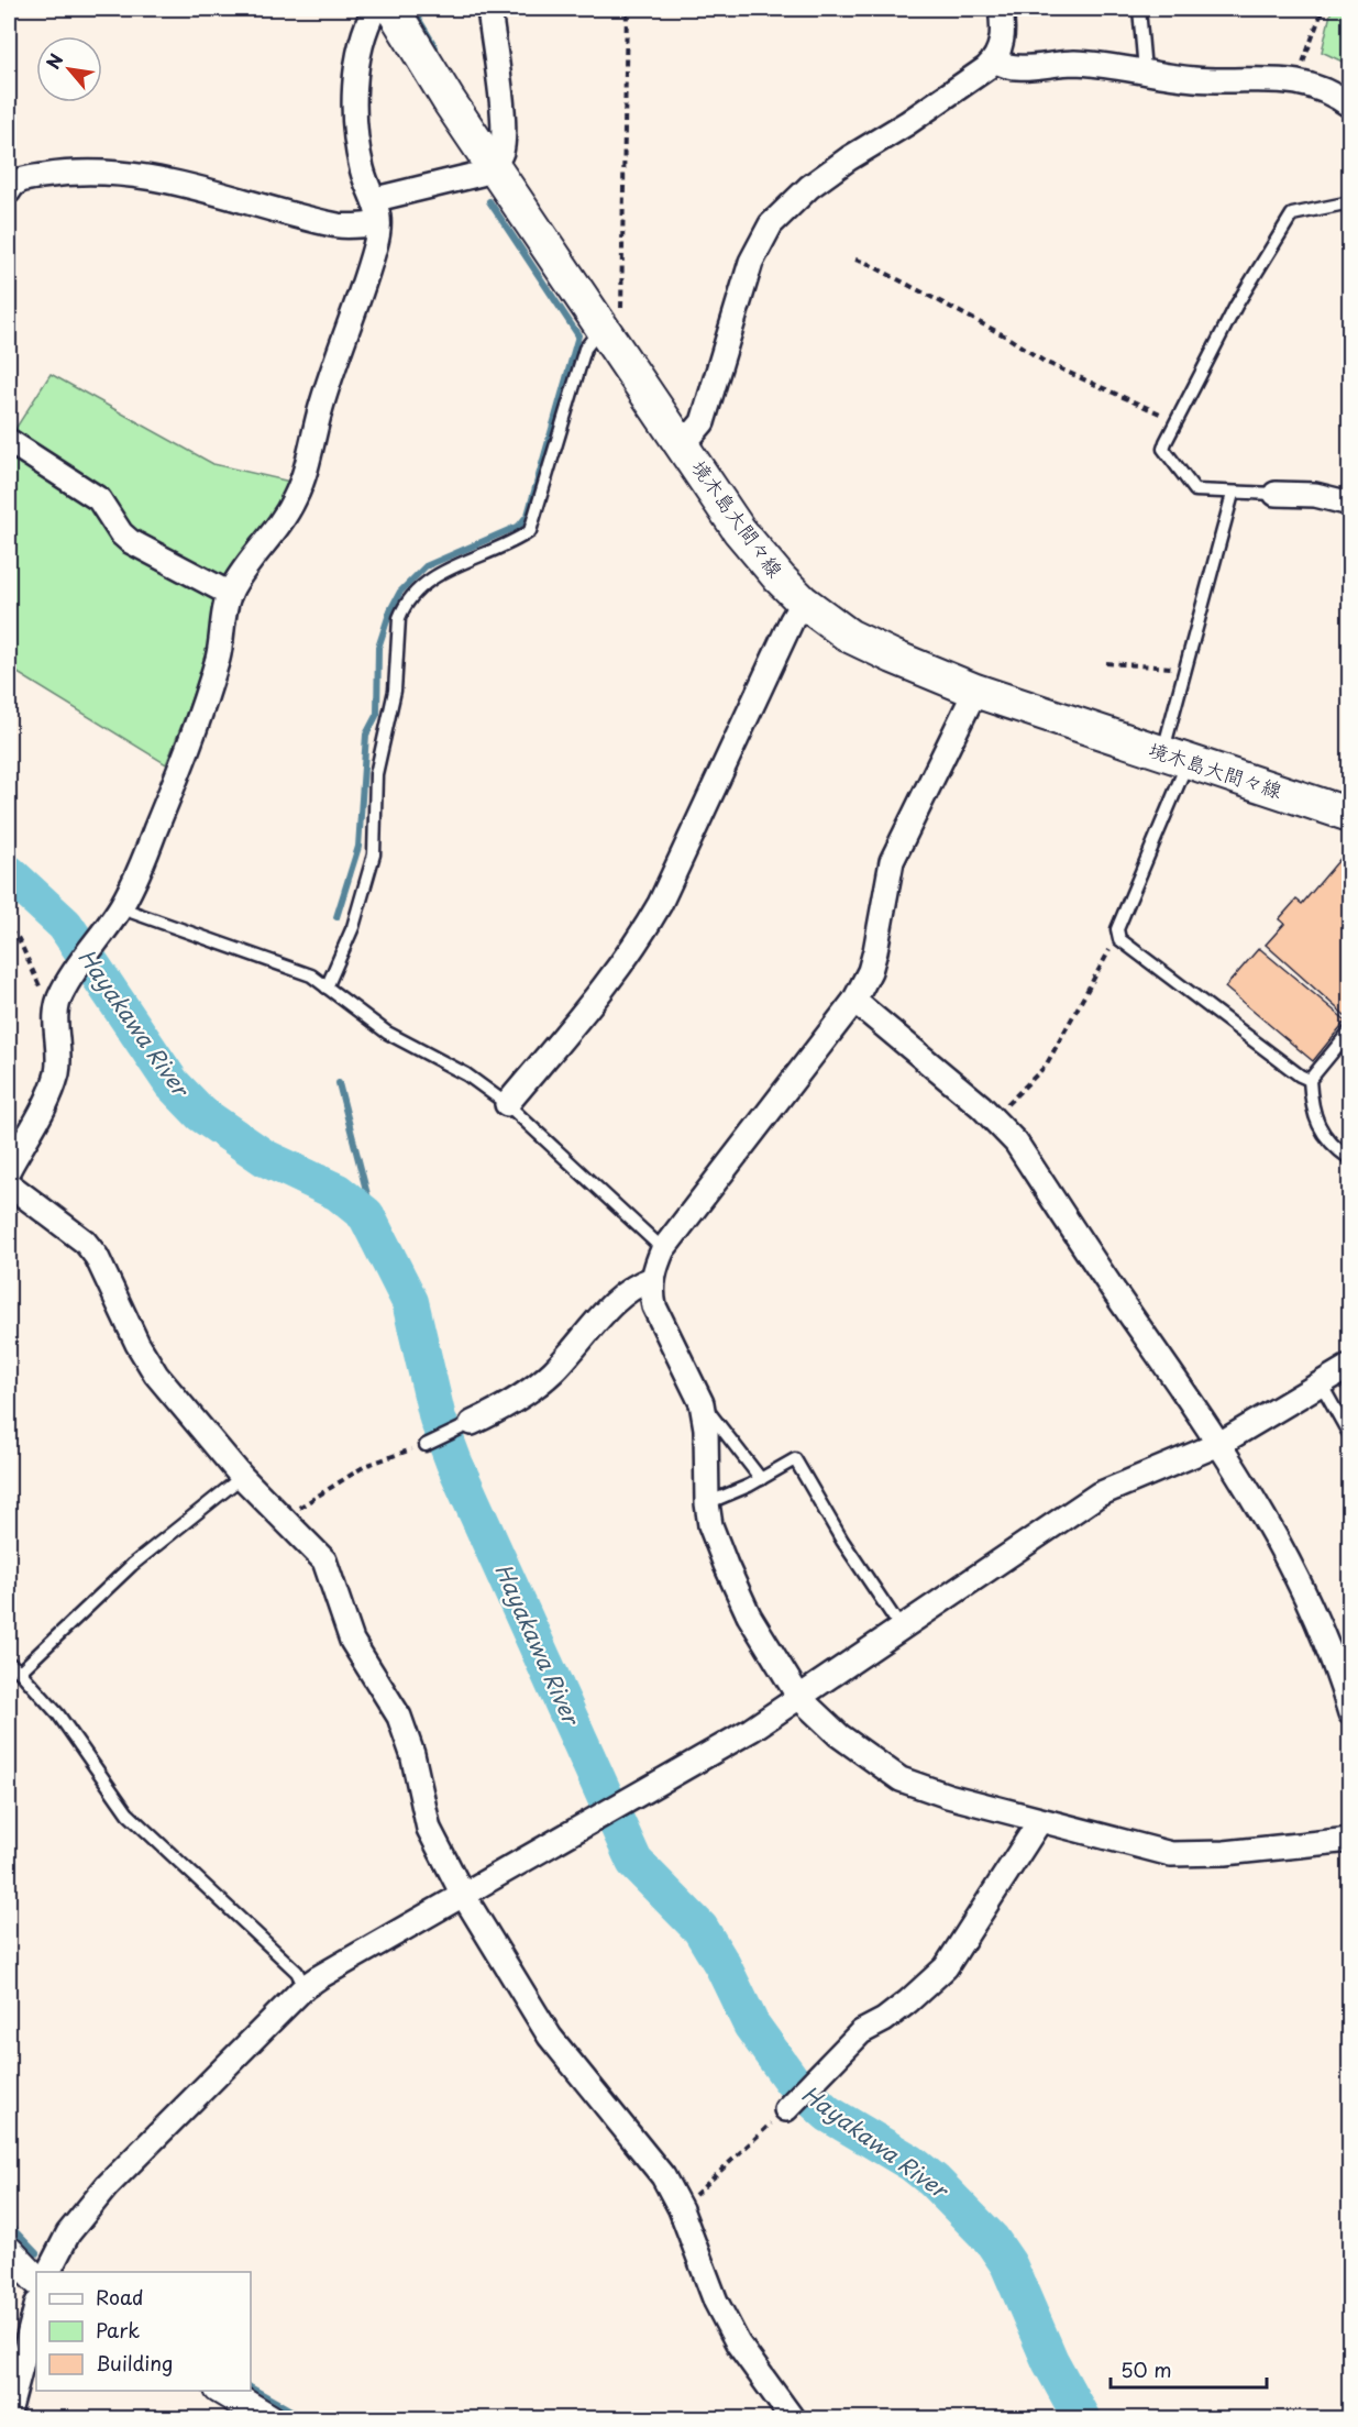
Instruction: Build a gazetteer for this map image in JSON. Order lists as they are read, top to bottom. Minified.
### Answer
{"streets":{"main road":["境木島大間々線"]},"water":["Hayakawa River"],"legend":["Road","Park","Building"],"scale_bar":"50 m","north":"top left"}
